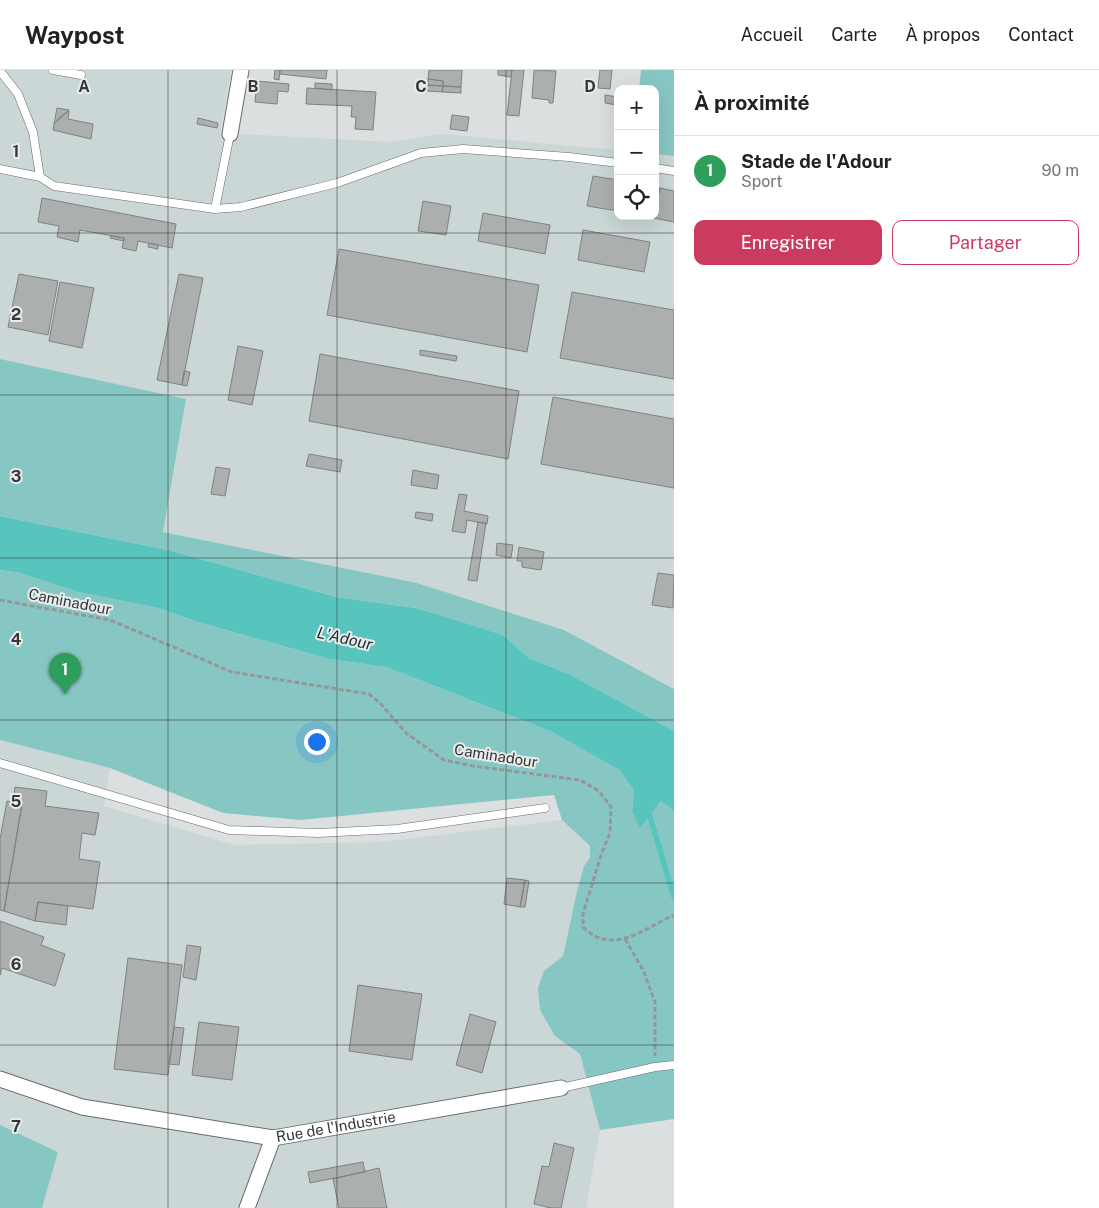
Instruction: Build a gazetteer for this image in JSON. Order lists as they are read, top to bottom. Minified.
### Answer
{"streets":{"street":["Rue de l'Industrie"],"path":["Caminadour"]},"water":["L'Adour"],"page":{"header":"Waypost","nav":["Accueil","Carte","À propos","Contact"],"heading":"À proximité","map_buttons":["+","−"],"list":[{"mark":"1","name":"Stade de l'Adour","note":"Sport","value":"90 m"}],"buttons":["Enregistrer","Partager"],"pins":"1"},"grid":{"columns":["A","B","C","D"],"rows":["1","2","3","4","5","6","7"]}}
